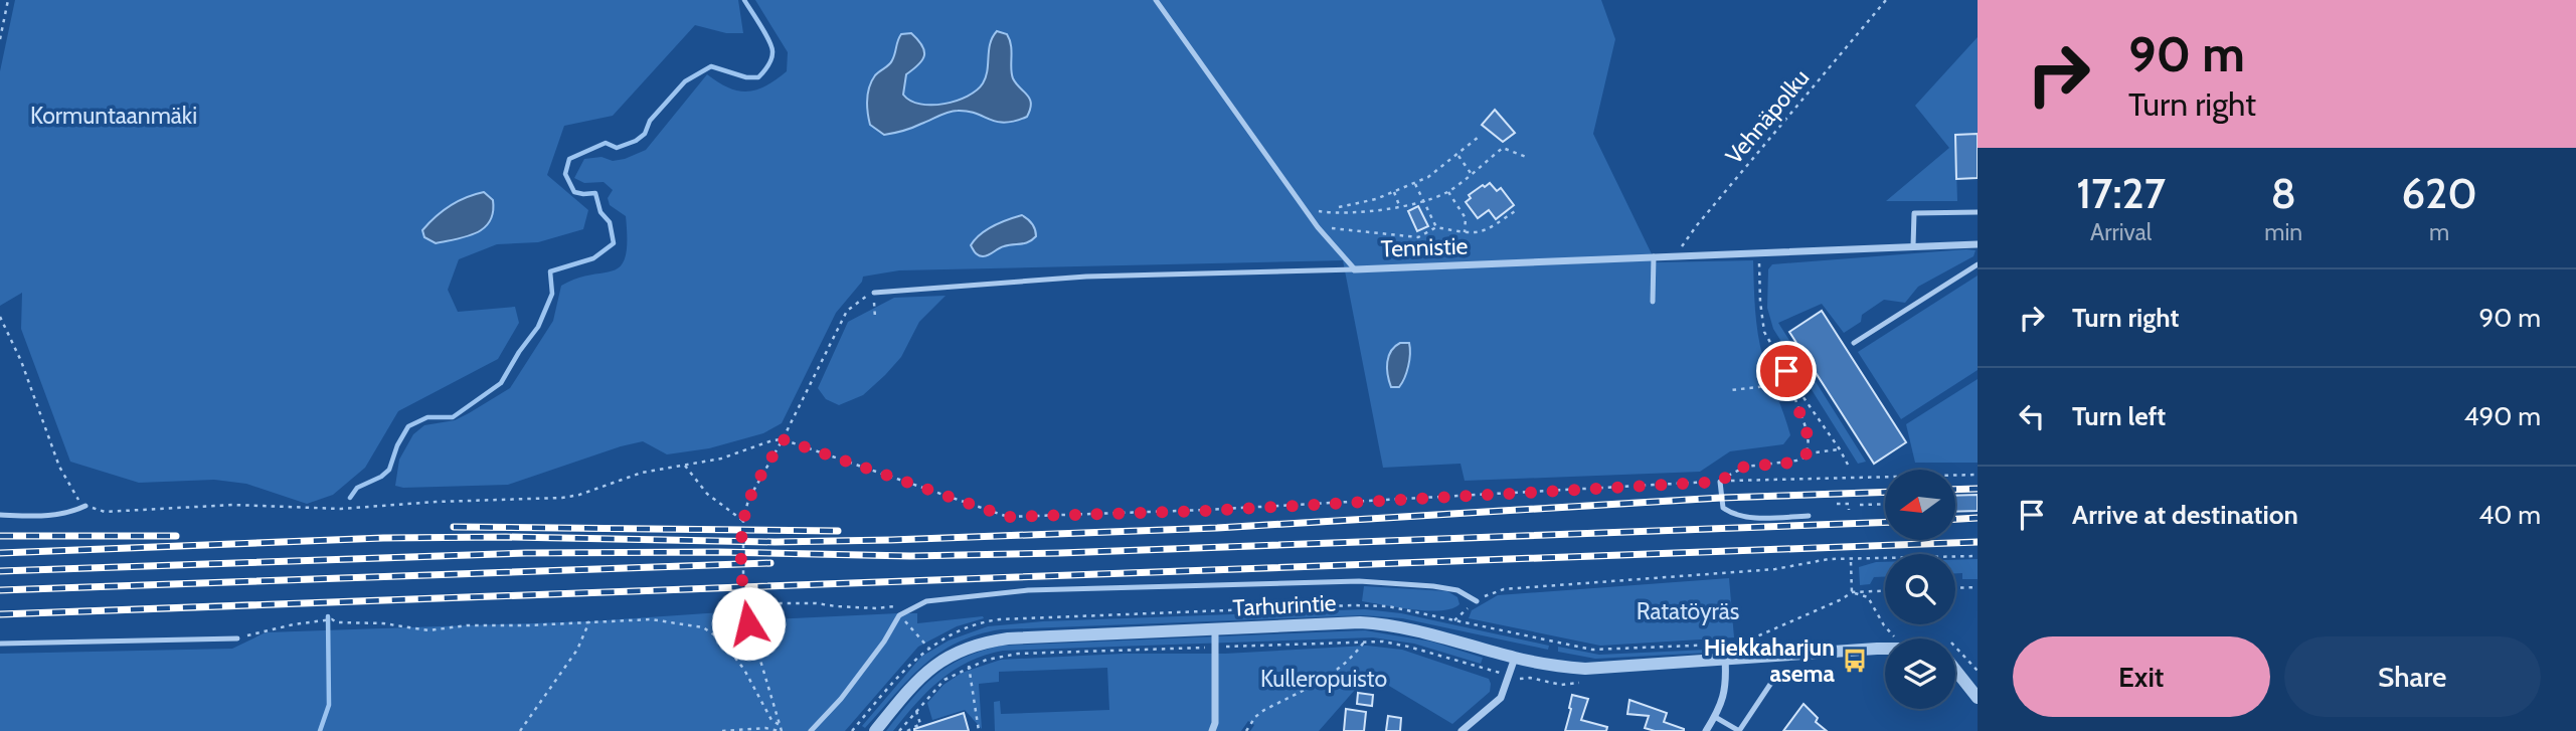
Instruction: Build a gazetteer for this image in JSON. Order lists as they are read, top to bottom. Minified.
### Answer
{"streets":{"street":["Tennistie","Tarhurintie"],"path":["Vehnäpolku"]},"crossings":[["Vehnäpolku","Tennistie"]],"parks":["Kormuntaanmäki","Ratatöyräs","Kulleropuisto"],"places":{"bus stop":["Hiekkaharjun asema"]},"north":"left","page":{"turn":["90 m","Turn right"],"eta":["17:27","Arrival","8","min","620","m"],"list":[{"name":"Turn right","value":"90 m"},{"name":"Turn left","value":"490 m"},{"name":"Arrive at destination","value":"40 m"}],"buttons":["Exit","Share"]}}
